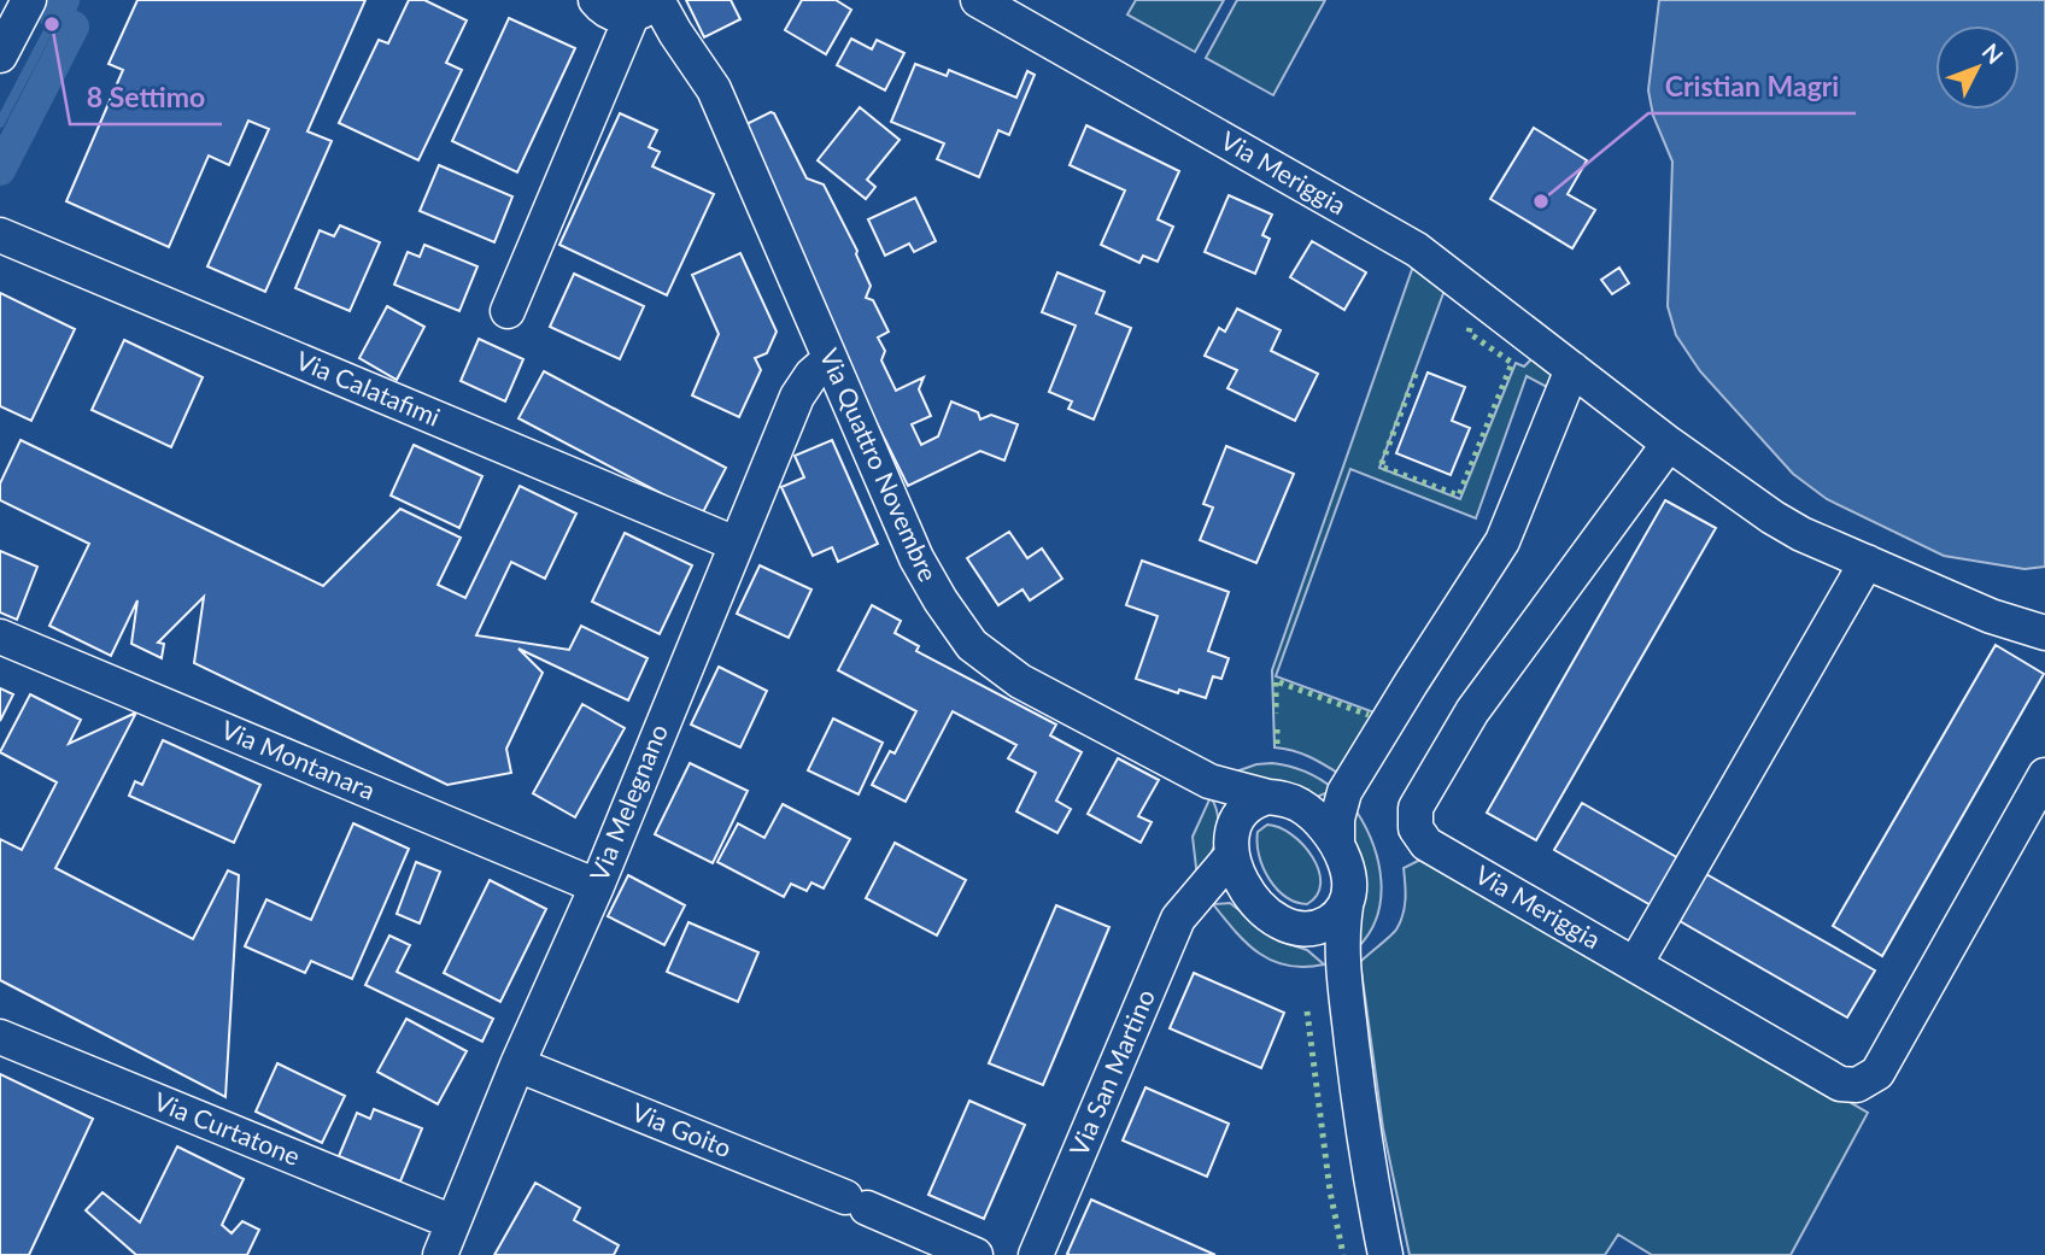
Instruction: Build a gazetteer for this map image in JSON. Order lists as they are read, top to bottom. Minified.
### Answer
{"streets":{"street":["Via Meriggia","Via Calatafimi","Via Quattro Novembre","Via Montanara","Via Melegnano","Via San Martino","Via Curtatone","Via Goito"]},"crossings":[["Via Calatafimi","Via Melegnano"],["Via Quattro Novembre","Via Melegnano"],["Via Quattro Novembre","Via San Martino"],["Via Montanara","Via Melegnano"],["Via Melegnano","Via Curtatone"],["Via Melegnano","Via Goito"]],"places":["8 Settimo","Cristian Magri"],"north":"top right"}
